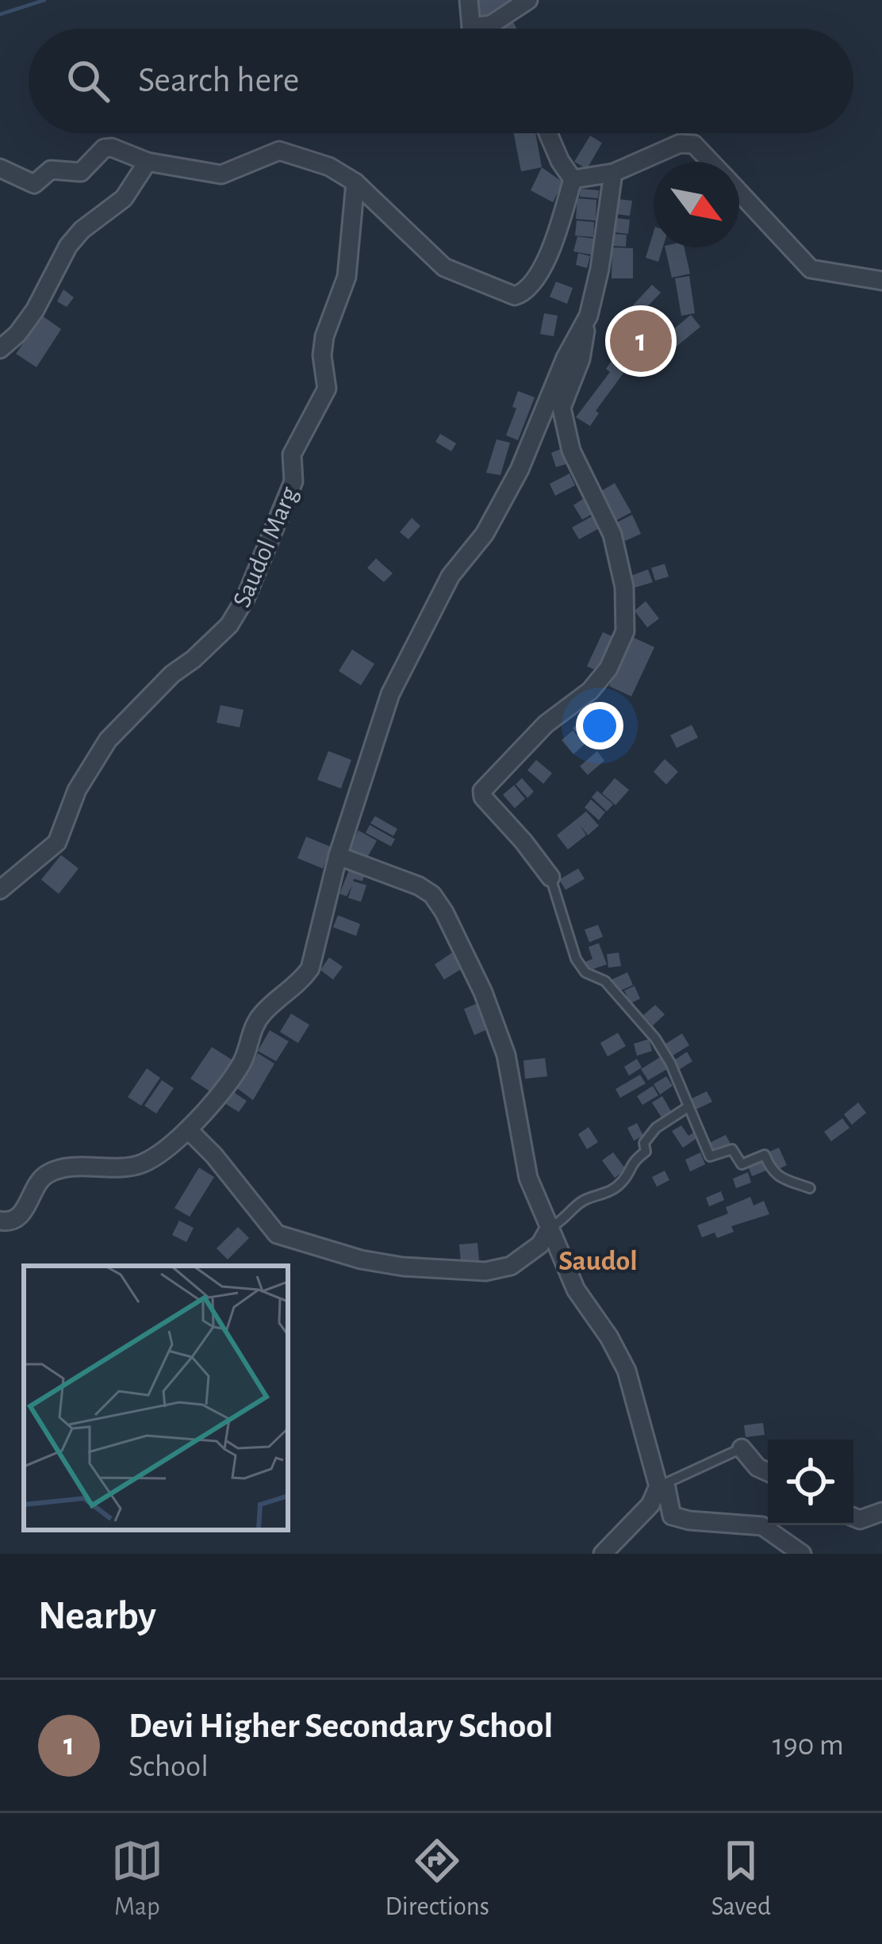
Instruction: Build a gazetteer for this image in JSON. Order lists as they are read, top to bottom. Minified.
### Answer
{"streets":{"street":["Saudol Marg"]},"districts":["Saudol"],"north":"bottom right","page":{"search":"Search here","pins":"1","heading":"Nearby","list":[{"mark":"1","name":"Devi Higher Secondary School","note":"School","value":"190 m"}],"nav":["Map","Directions","Saved"]}}
